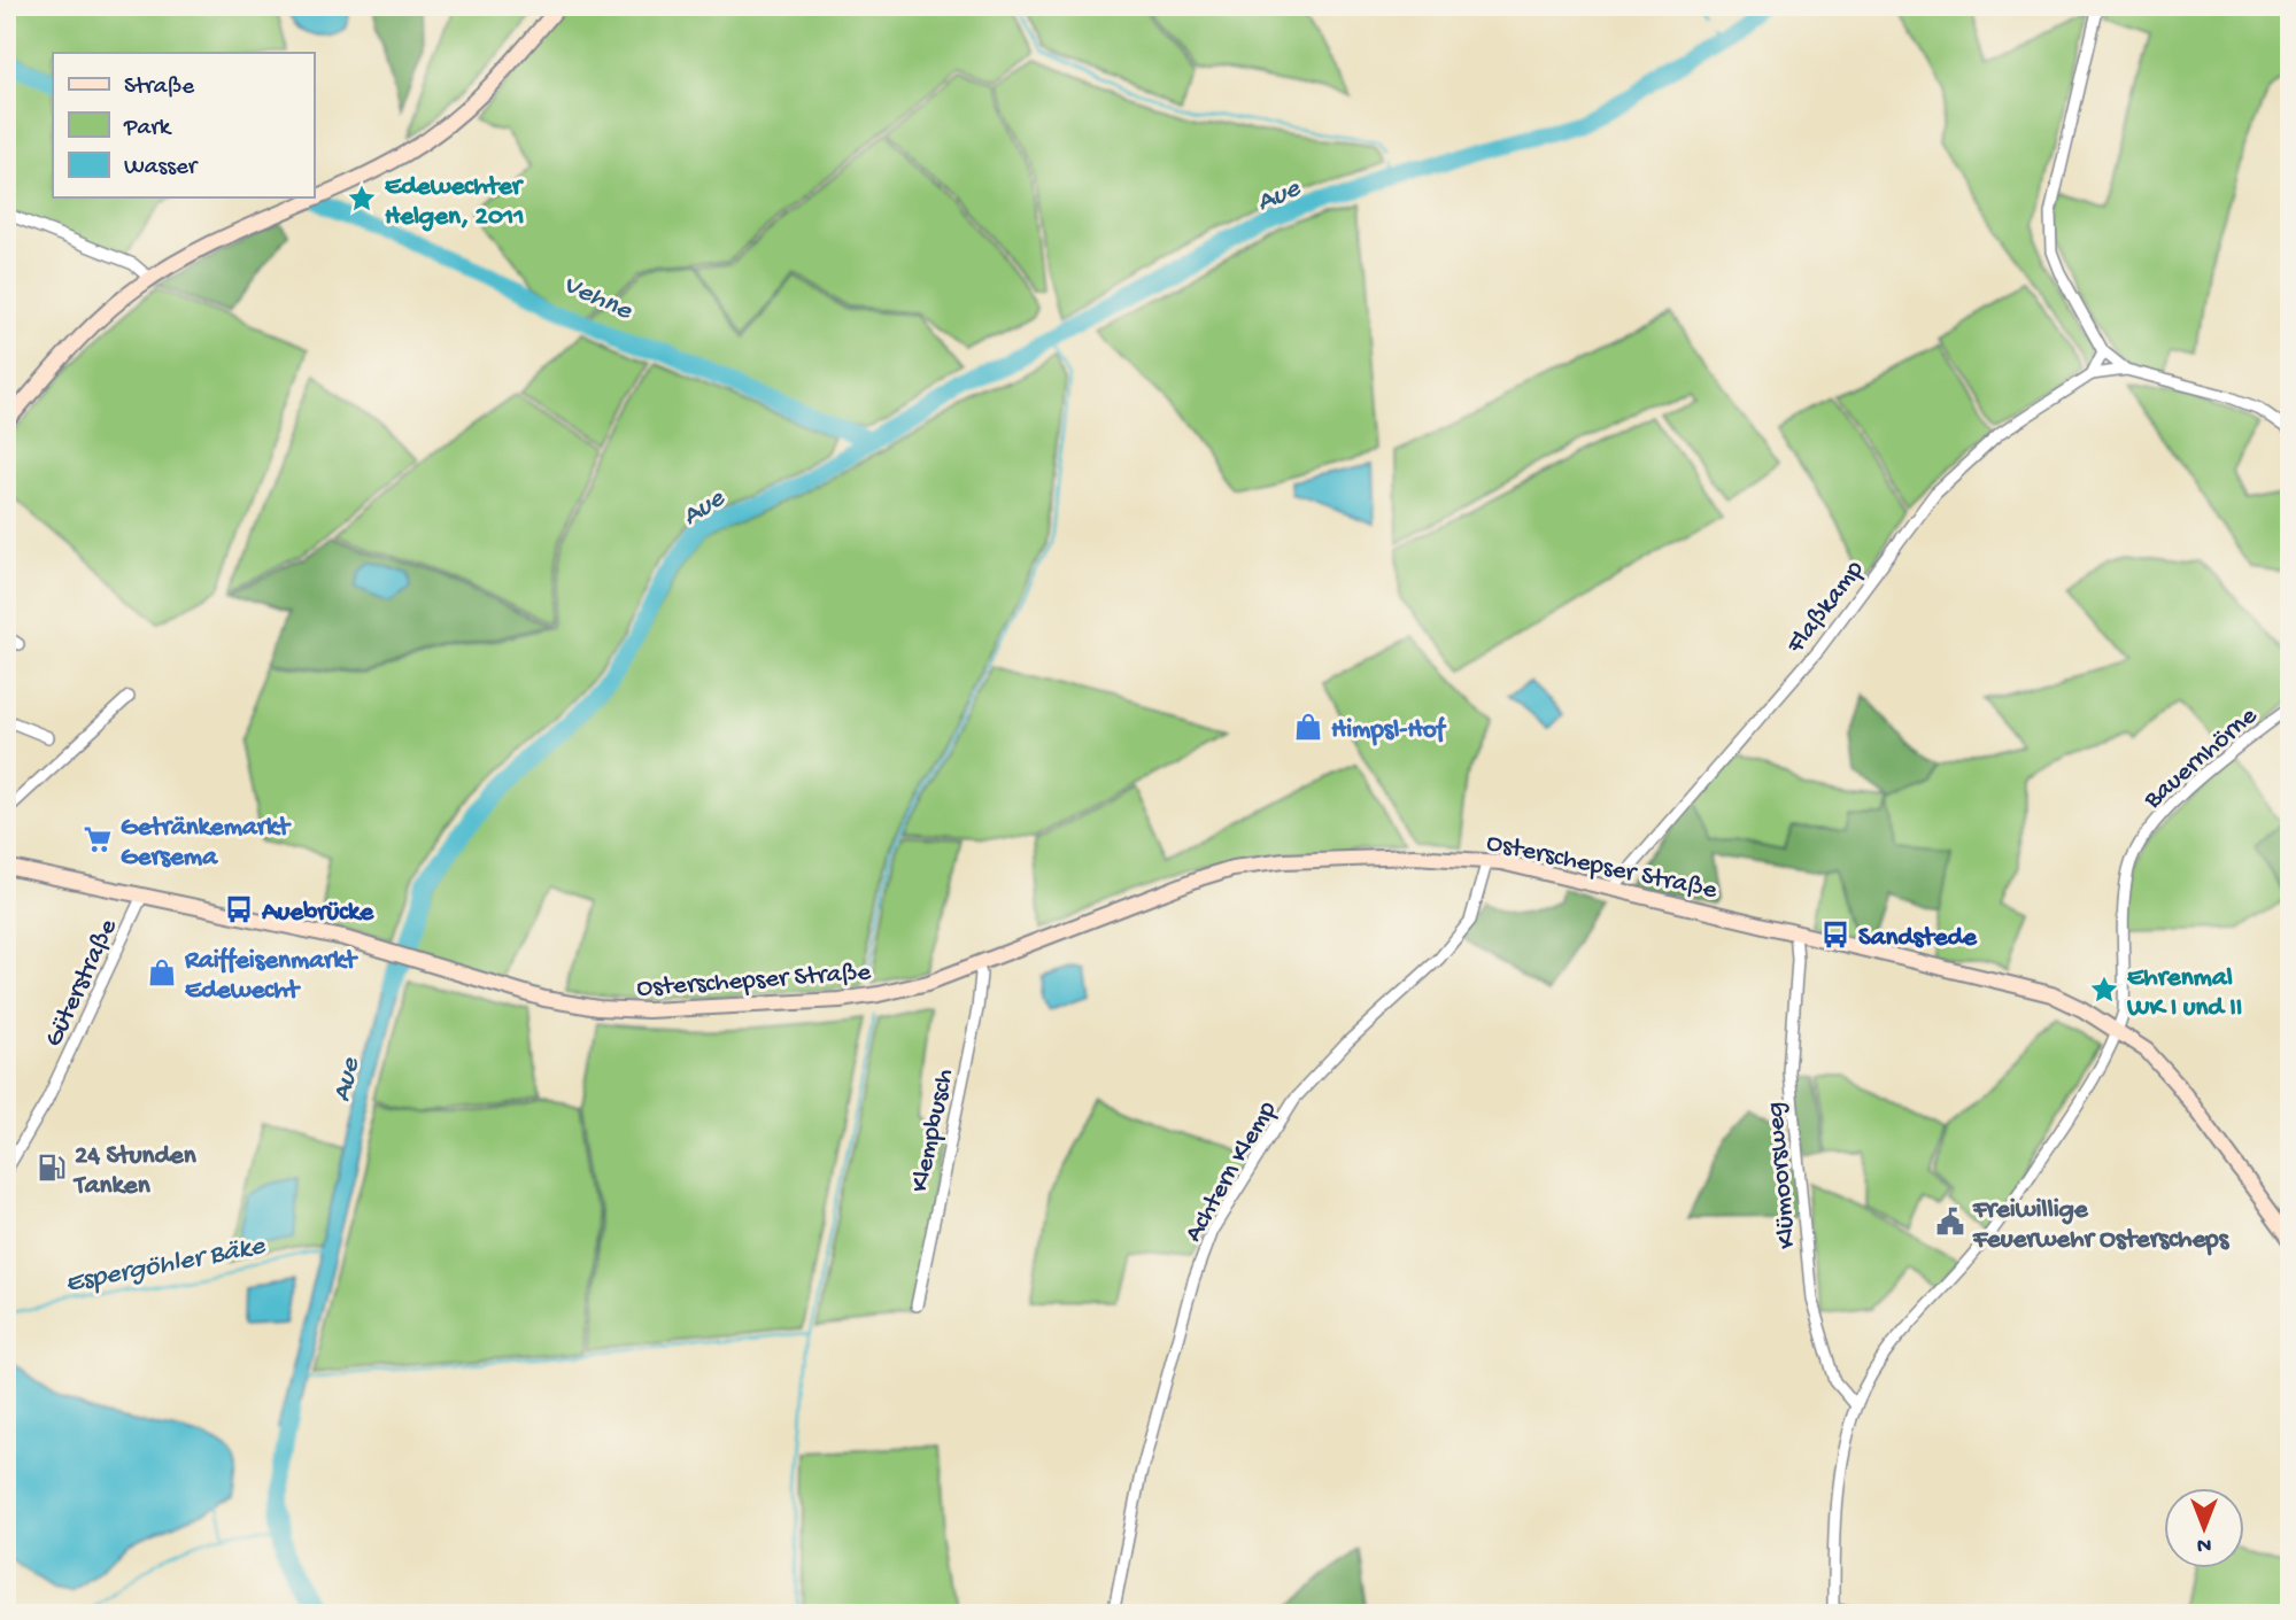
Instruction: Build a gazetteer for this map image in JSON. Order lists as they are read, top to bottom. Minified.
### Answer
{"streets":{"main road":["Osterschepser Straße"],"street":["Flaßkamp","Bauernhörne","Güterstraße","Klempbusch","Achtern Klemp","Klümoorsweg"]},"crossings":[["Flaßkamp","Osterschepser Straße"],["Bauernhörne","Osterschepser Straße"],["Bauernhörne","Klümoorsweg"],["Osterschepser Straße","Güterstraße"],["Osterschepser Straße","Klempbusch"],["Osterschepser Straße","Achtern Klemp"],["Osterschepser Straße","Klümoorsweg"]],"water":["Aue","Vehne","Espergöhler Bäke"],"places":{"place":["Edewechter Helgen, 2011","Ehrenmal WK I und II"],"shop":["Himpsl-Hof","Raiffeisenmarkt Edewecht"],"supermarket":["Getränkemarkt Gersema"],"bus stop":["Auebrücke","Sandstede"],"fuel station":["24 Stunden Tanken"],"public building":["Freiwillige Feuerwehr Osterscheps"]},"legend":["Straße","Park","Wasser"],"north":"bottom"}
